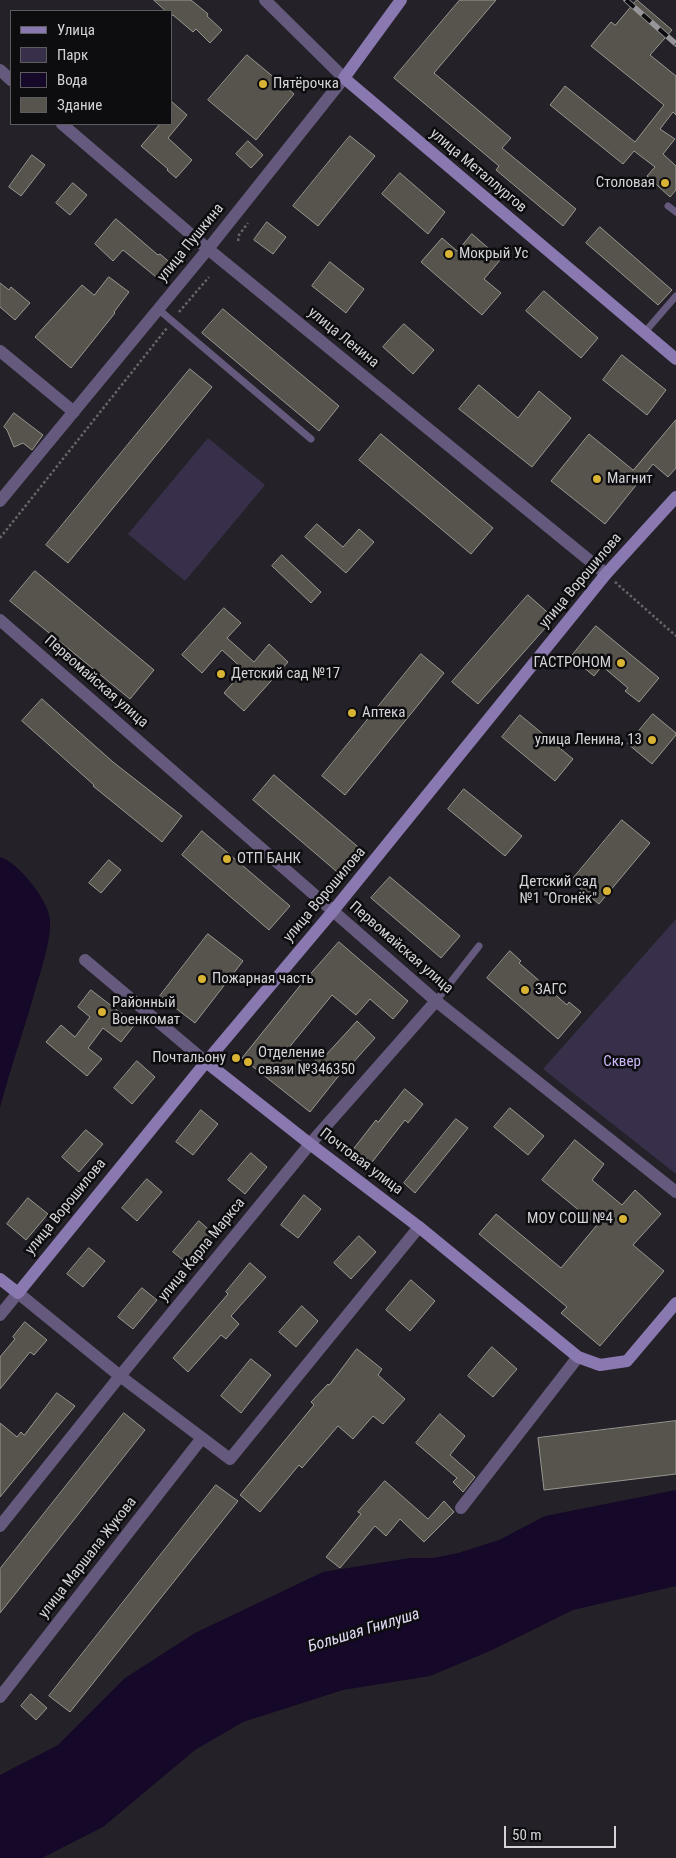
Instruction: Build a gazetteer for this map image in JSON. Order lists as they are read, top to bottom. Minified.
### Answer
{"streets":{"main road":["улица Металлургов","улица Пушкина","улица Ворошилова","Почтовая улица"],"street":["улица Ленина","Первомайская улица","улица Карла Маркса","улица Маршала Жукова"]},"crossings":[["улица Металлургов","улица Пушкина"],["улица Пушкина","улица Ленина"],["улица Ленина","улица Ворошилова"],["улица Ворошилова","Первомайская улица"],["улица Ворошилова","Почтовая улица"],["Первомайская улица","улица Карла Маркса"],["Почтовая улица","улица Карла Маркса"]],"water":["Большая Гнилуша"],"parks":["Сквер"],"places":["Пятёрочка","Столовая","Мокрый Ус","Магнит","ГАСТРОНОМ","Детский сад №17","Аптека","улица Ленина, 13","ОТП БАНК","Детский сад №1 \"Огонёк\"","Пожарная часть","ЗАГС","Районный Военкомат","Почтальону","Отделение связи №346350","МОУ СОШ №4"],"legend":["Улица","Парк","Вода","Здание"],"scale_bar":"50 m"}
